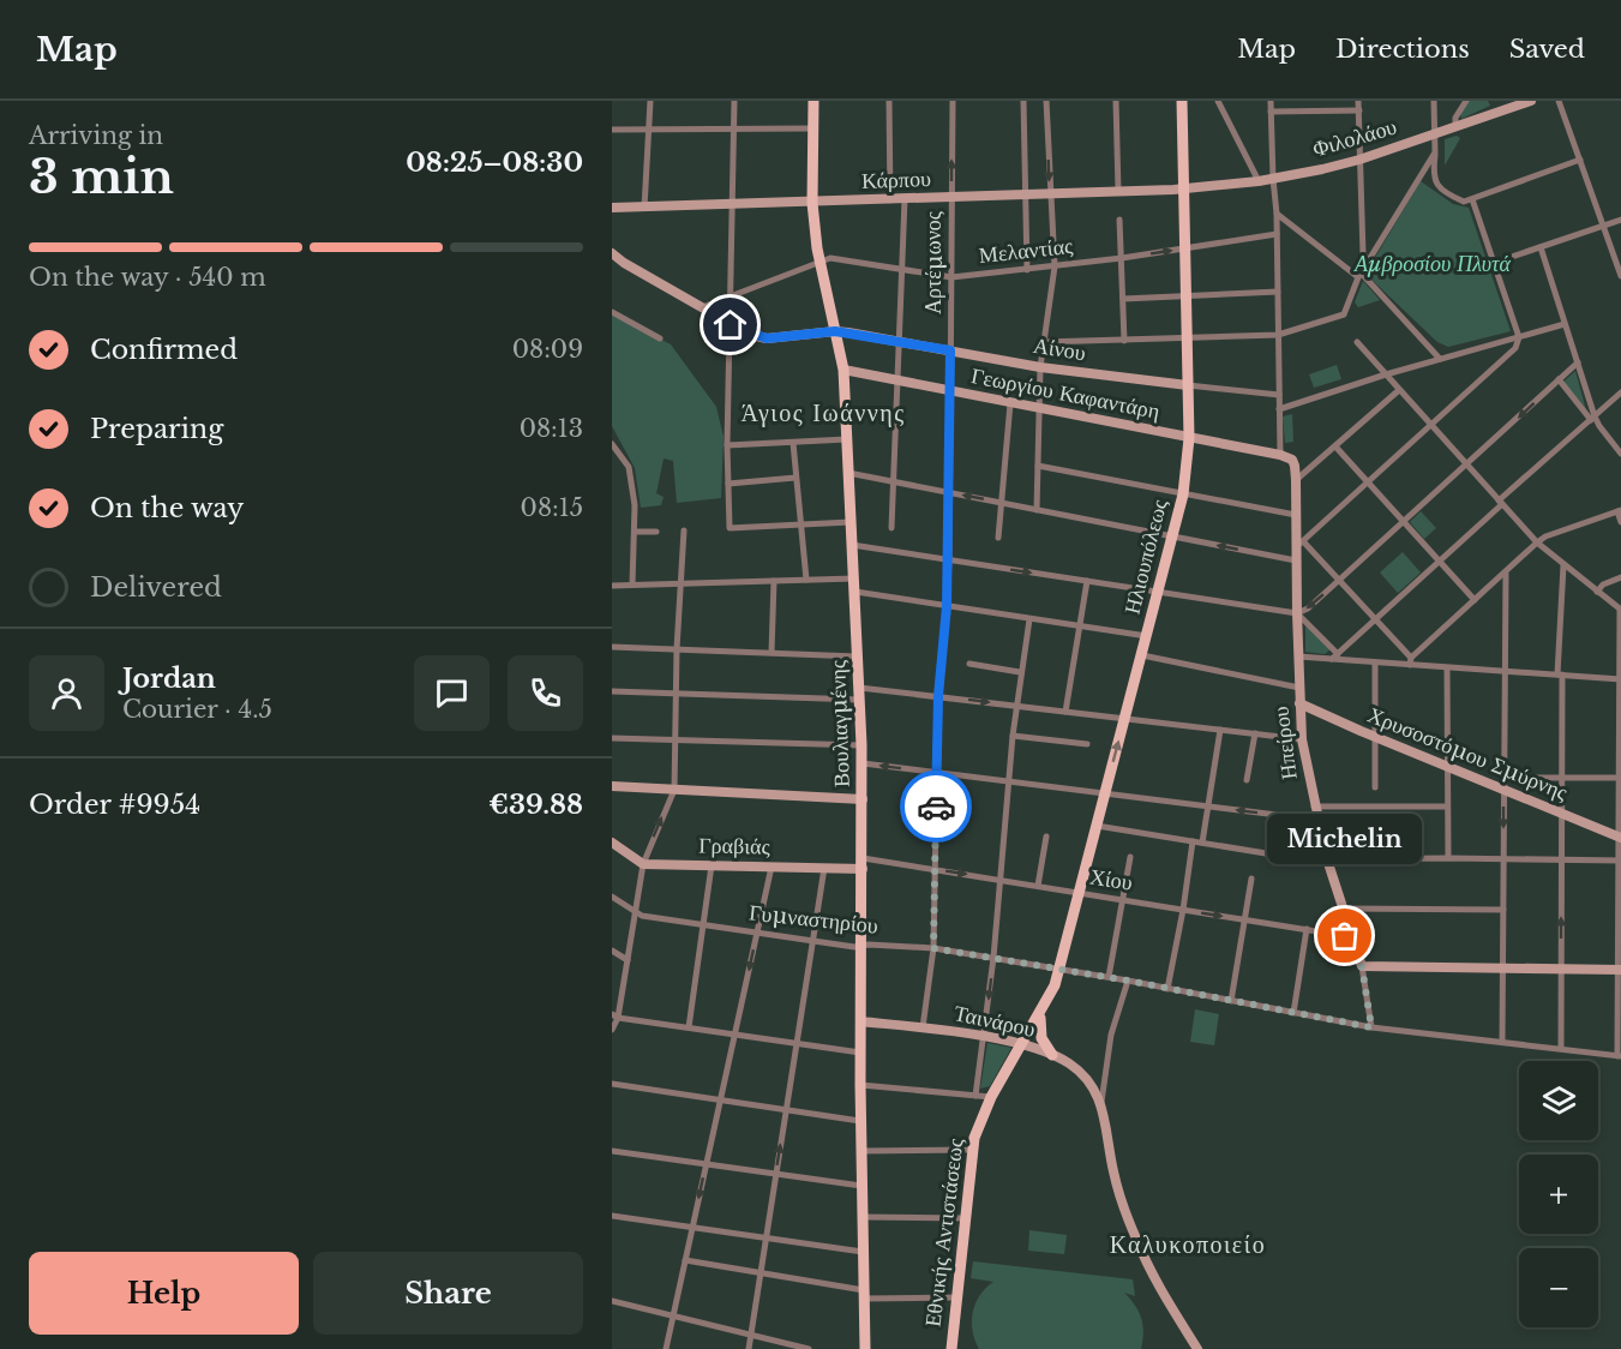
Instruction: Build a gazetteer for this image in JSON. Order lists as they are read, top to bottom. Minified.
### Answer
{"streets":{"main road":["Ηλιουπόλεως","Βουλιαγμένης","Εθνικής Αντιστάσεως"],"street":["Φιλολάου","Κάρπου","Μελαντίας","Αρτέμωνος","Αίνου","Γεωργίου Καφαντάρη","Ηπείρου","Χρυσοστόμου Σμύρνης","Γραβιάς","Χίου","Γυμναστηρίου","Ταινάρου"]},"crossings":[["Φιλολάου","Κάρπου"],["Φιλολάου","Ηλιουπόλεως"],["Κάρπου","Αρτέμωνος"],["Κάρπου","Ηλιουπόλεως"],["Κάρπου","Βουλιαγμένης"],["Μελαντίας","Αρτέμωνος"],["Μελαντίας","Αίνου"],["Μελαντίας","Ηλιουπόλεως"],["Μελαντίας","Βουλιαγμένης"],["Αρτέμωνος","Αίνου"],["Αρτέμωνος","Γεωργίου Καφαντάρη"],["Αρτέμωνος","Χίου"],["Αρτέμωνος","Γυμναστηρίου"],["Αρτέμωνος","Ταινάρου"],["Αίνου","Ηλιουπόλεως"],["Αίνου","Βουλιαγμένης"],["Γεωργίου Καφαντάρη","Ηλιουπόλεως"],["Γεωργίου Καφαντάρη","Βουλιαγμένης"],["Ηλιουπόλεως","Χίου"],["Ηλιουπόλεως","Γυμναστηρίου"],["Ηλιουπόλεως","Εθνικής Αντιστάσεως"],["Βουλιαγμένης","Γραβιάς"],["Βουλιαγμένης","Χίου"],["Βουλιαγμένης","Γυμναστηρίου"],["Βουλιαγμένης","Ταινάρου"],["Ηπείρου","Χρυσοστόμου Σμύρνης"],["Ηπείρου","Χίου"],["Ηπείρου","Γυμναστηρίου"],["Γραβιάς","Χίου"],["Ταινάρου","Εθνικής Αντιστάσεως"]],"districts":["Άγιος Ιωάννης","Καλυκοποιείο"],"parks":["Αμβροσίου Πλυτά"],"places":["Michelin"],"page":{"header":"Map","nav":["Map","Directions","Saved"],"heading":["3 min","Arriving in","08:25–08:30"],"panel":["Jordan","Courier · 4.5","Order #9954","€39.88"],"bar":"On the way · 540 m","list":[["Confirmed","08:09"],["Preparing","08:13"],["On the way","08:15"],"Delivered"],"bubble":"Michelin","map_buttons":["+","−"],"buttons":["Help","Share"]}}
